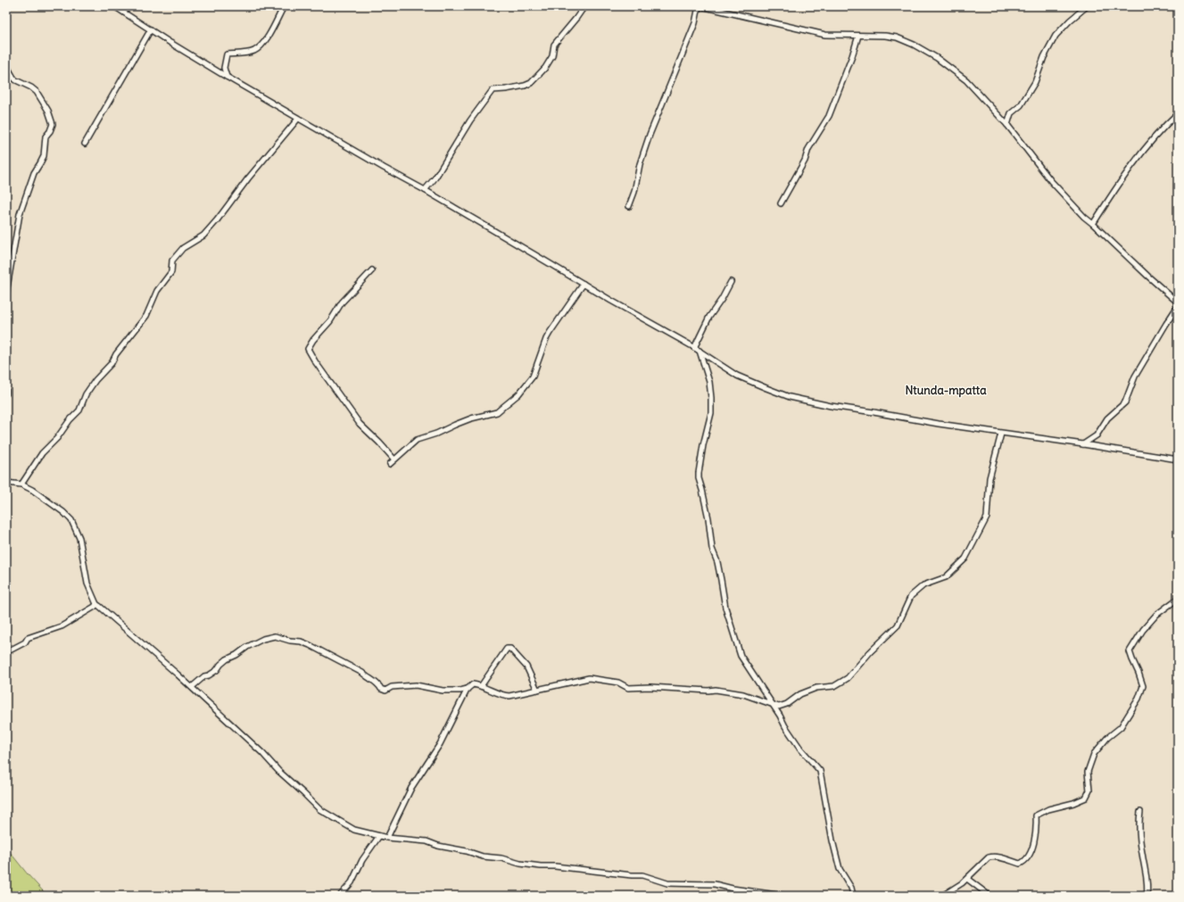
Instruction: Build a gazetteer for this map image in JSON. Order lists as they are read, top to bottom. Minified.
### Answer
{"districts":["Ntunda-mpatta"]}
